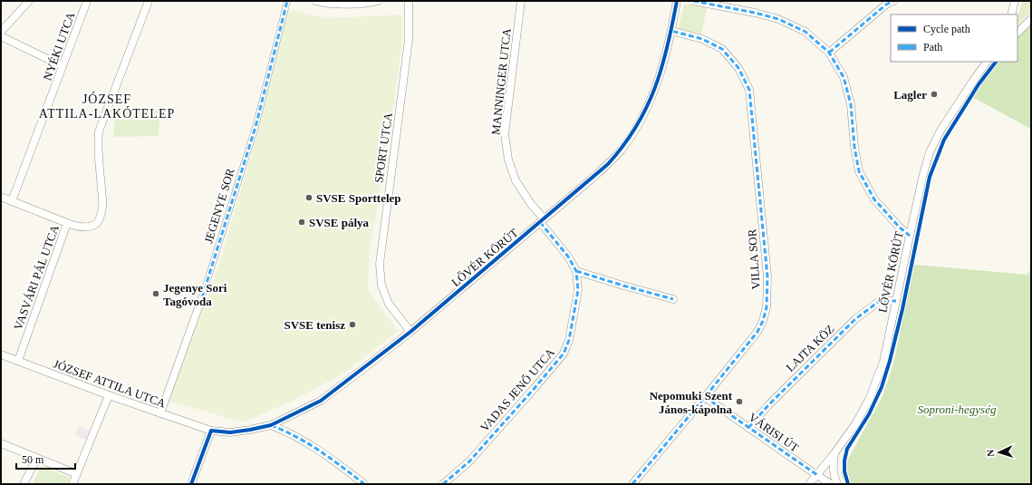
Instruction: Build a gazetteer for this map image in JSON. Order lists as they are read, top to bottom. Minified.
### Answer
{"streets":{"street":["NYÉKI UTCA","MANNINGER UTCA","SPORT UTCA","JEGENYE SOR","LŐVÉR KÖRÚT","VILLA SOR","VASVÁRI PÁL UTCA","LAJTA KÖZ","JÓZSEF ATTILA UTCA","VADAS JENŐ UTCA","VÁRISI ÚT"]},"crossings":[["MANNINGER UTCA","LŐVÉR KÖRÚT"],["MANNINGER UTCA","VADAS JENŐ UTCA"],["SPORT UTCA","LŐVÉR KÖRÚT"],["JEGENYE SOR","JÓZSEF ATTILA UTCA"],["LŐVÉR KÖRÚT","VILLA SOR"],["LŐVÉR KÖRÚT","LAJTA KÖZ"],["LŐVÉR KÖRÚT","JÓZSEF ATTILA UTCA"],["LŐVÉR KÖRÚT","VADAS JENŐ UTCA"],["LŐVÉR KÖRÚT","VÁRISI ÚT"],["VILLA SOR","VÁRISI ÚT"],["VASVÁRI PÁL UTCA","JÓZSEF ATTILA UTCA"],["LAJTA KÖZ","VÁRISI ÚT"]],"districts":["JÓZSEF ATTILA-LAKÓTELEP"],"parks":["Soproni-hegység"],"places":["Lagler","SVSE Sporttelep","SVSE pálya","Jegenye Sori Tagóvoda","SVSE tenisz","Nepomuki Szent János-kápolna"],"legend":["Cycle path","Path"],"scale_bar":"50 m","north":"left"}
